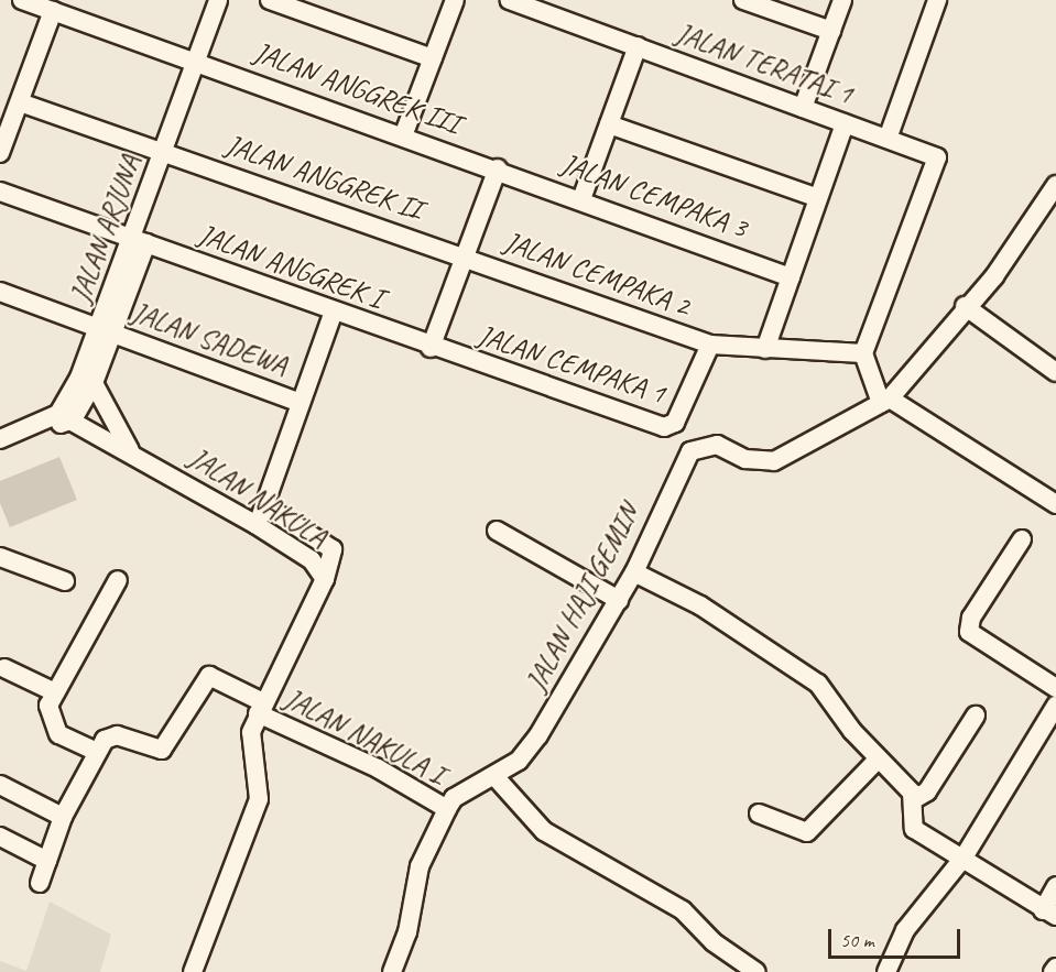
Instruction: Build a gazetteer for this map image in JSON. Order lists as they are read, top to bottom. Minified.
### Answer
{"streets":{"street":["JALAN TERATAI 1","JALAN ANGGREK III","JALAN ANGGREK II","JALAN CEMPAKA 3","JALAN ARJUNA","JALAN ANGGREK I","JALAN CEMPAKA 2","JALAN SADEWA","JALAN CEMPAKA 1","JALAN NAKULA","JALAN HAJI GEMIN","JALAN NAKULA I"]},"crossings":[["JALAN ANGGREK III","JALAN CEMPAKA 3"],["JALAN ANGGREK III","JALAN ARJUNA"],["JALAN ANGGREK II","JALAN ARJUNA"],["JALAN ANGGREK II","JALAN CEMPAKA 2"],["JALAN ARJUNA","JALAN ANGGREK I"],["JALAN ARJUNA","JALAN SADEWA"],["JALAN ARJUNA","JALAN NAKULA"],["JALAN ANGGREK I","JALAN CEMPAKA 1"],["JALAN CEMPAKA 2","JALAN CEMPAKA 1"],["JALAN HAJI GEMIN","JALAN NAKULA I"]],"scale_bar":"50 m"}
